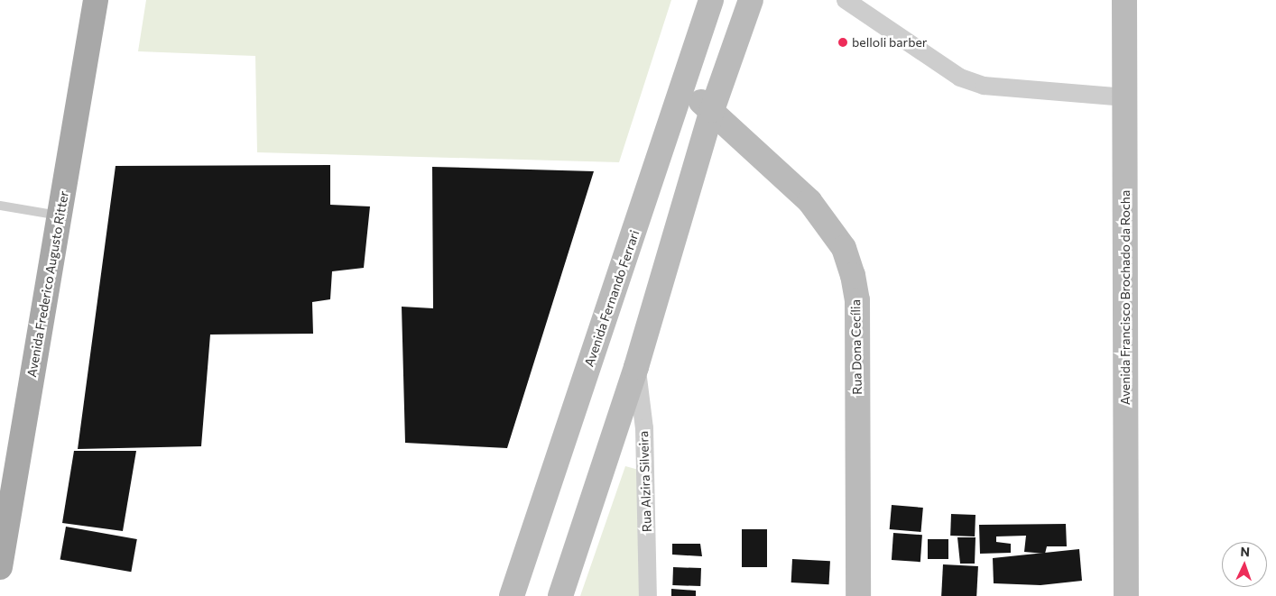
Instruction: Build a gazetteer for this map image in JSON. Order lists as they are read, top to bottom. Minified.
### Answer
{"streets":{"main road":["Avenida Frederico Augusto Ritter","Avenida Francisco Brochado da Rocha","Avenida Fernando Ferrari","Rua Dona Cecília"],"street":["Rua Alzira Silveira"]},"crossings":[["Avenida Fernando Ferrari","Rua Dona Cecília"]],"places":["belloli barber"],"north":"top"}
